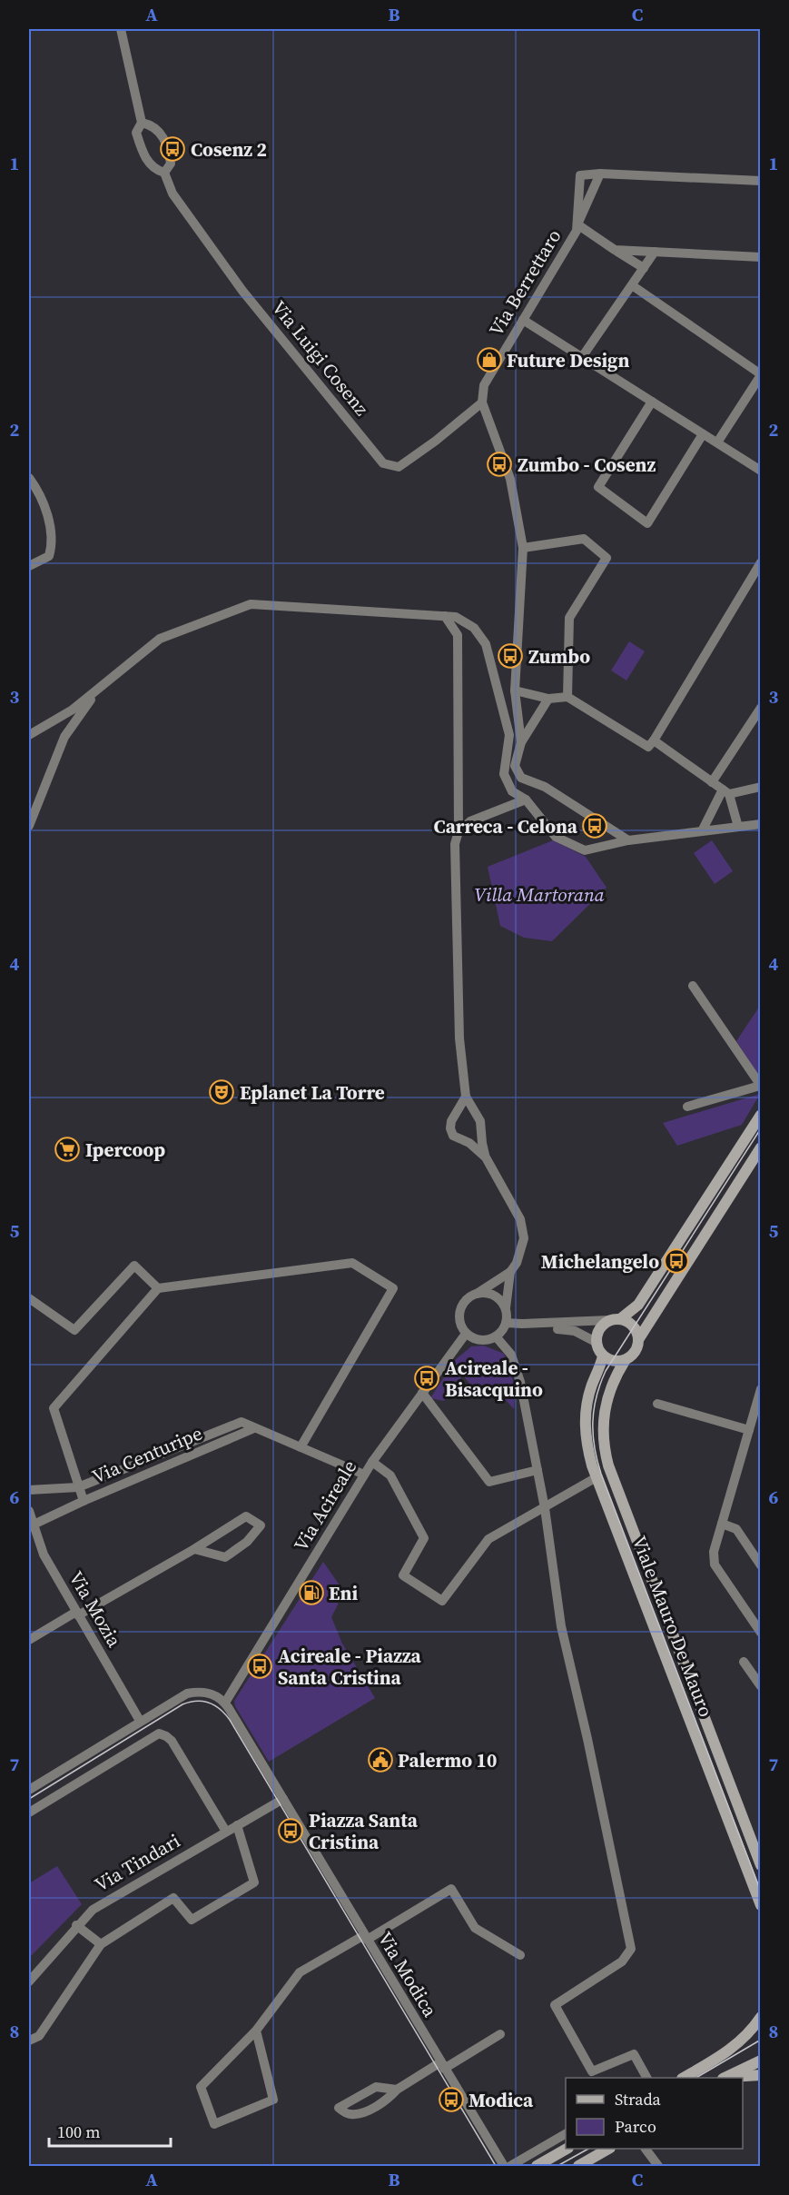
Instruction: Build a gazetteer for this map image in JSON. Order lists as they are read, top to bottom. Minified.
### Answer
{"streets":{"street":["Via Berrettaro","Via Luigi Cosenz","Via Centuripe","Via Acireale","Via Mozia","Viale Mauro De Mauro","Via Tindari","Via Modica"]},"crossings":[["Via Berrettaro","Via Luigi Cosenz"],["Via Tindari","Via Modica"]],"parks":["Villa Martorana"],"places":{"bus stop":["Cosenz 2","Zumbo - Cosenz","Zumbo","Carreca - Celona","Michelangelo","Acireale - Bisacquino","Acireale - Piazza Santa Cristina","Piazza Santa Cristina","Modica"],"shop":["Future Design"],"theatre":["Eplanet La Torre"],"supermarket":["Ipercoop"],"fuel station":["Eni"],"public building":["Palermo 10"]},"legend":["Strada","Parco"],"scale_bar":"100 m","grid":{"columns":["A","B","C"],"rows":["1","2","3","4","5","6","7","8"]}}
